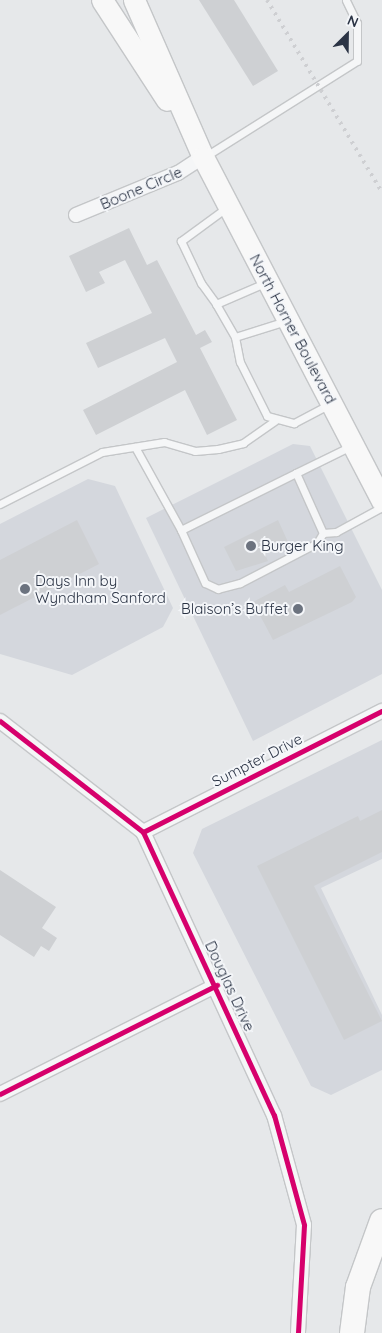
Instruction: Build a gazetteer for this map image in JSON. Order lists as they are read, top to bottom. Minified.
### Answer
{"streets":{"main road":["North Horner Boulevard"],"street":["Boone Circle","Sumpter Drive","Douglas Drive"]},"crossings":[["Boone Circle","North Horner Boulevard"],["Sumpter Drive","Douglas Drive"]],"places":["Burger King","Days Inn by Wyndham Sanford","Blaison’s Buffet"],"north":"top right"}
